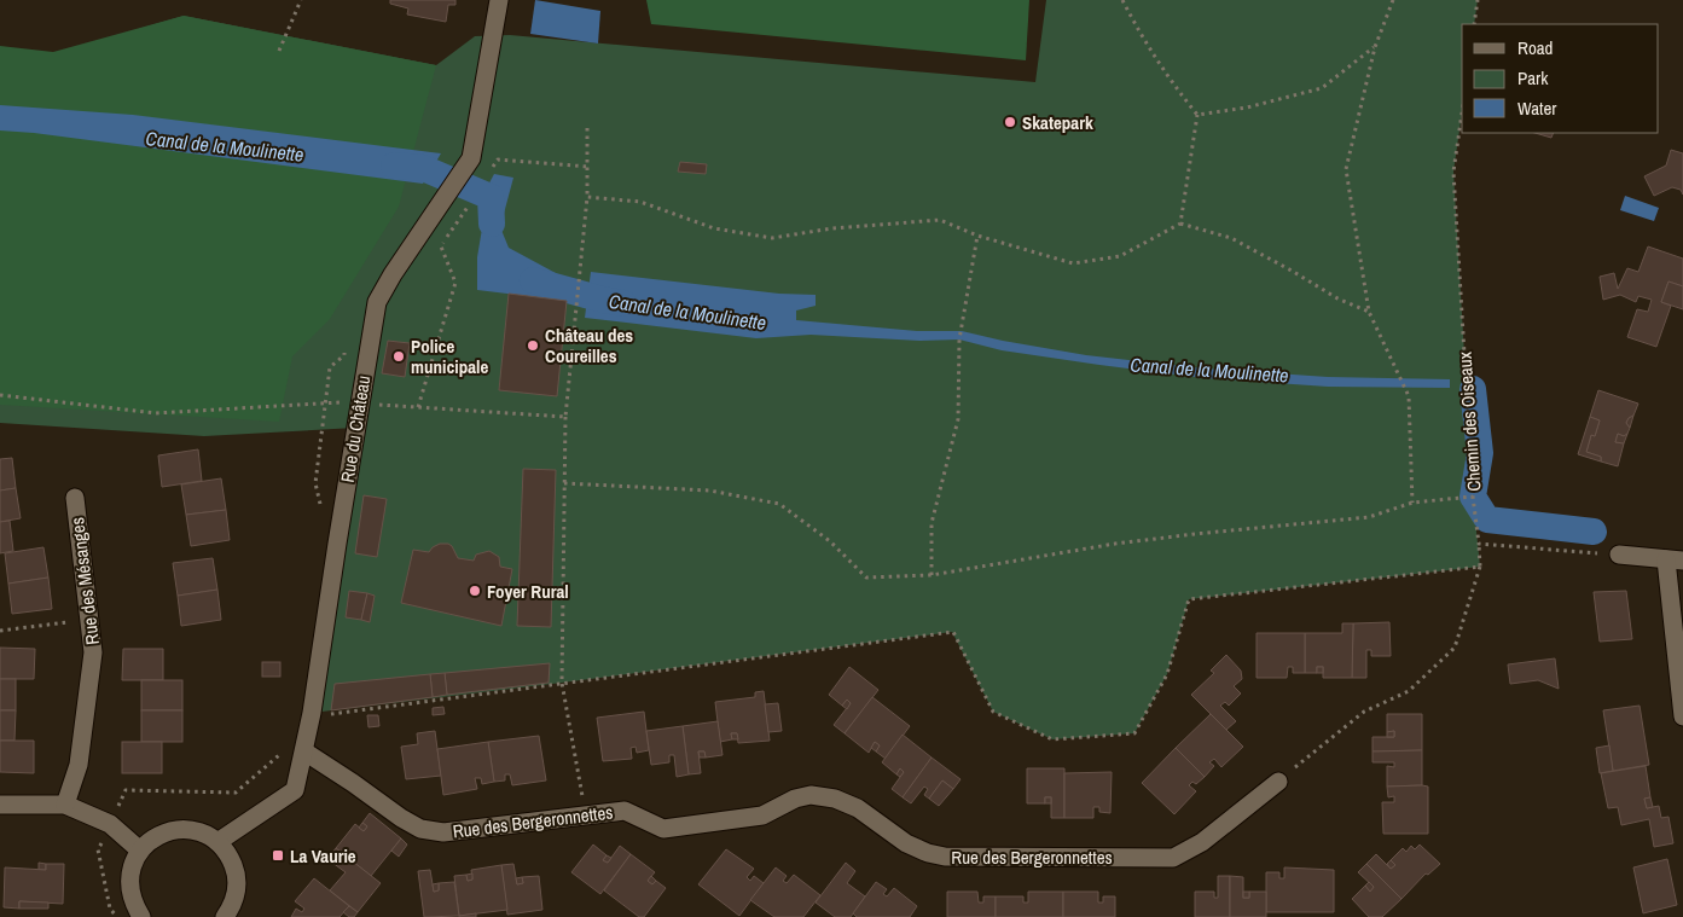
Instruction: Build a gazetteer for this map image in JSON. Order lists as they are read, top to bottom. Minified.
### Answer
{"streets":{"street":["Rue du Château","Rue des Mésanges","Rue des Bergeronnettes"],"path":["Chemin des Oiseaux"]},"crossings":[["Rue du Château","Rue des Bergeronnettes"]],"water":["Canal de la Moulinette"],"places":{"other":["Skatepark","Château des Coureilles","Police municipale","Foyer Rural"],"transit":["La Vaurie"]},"legend":["Road","Park","Water"]}
